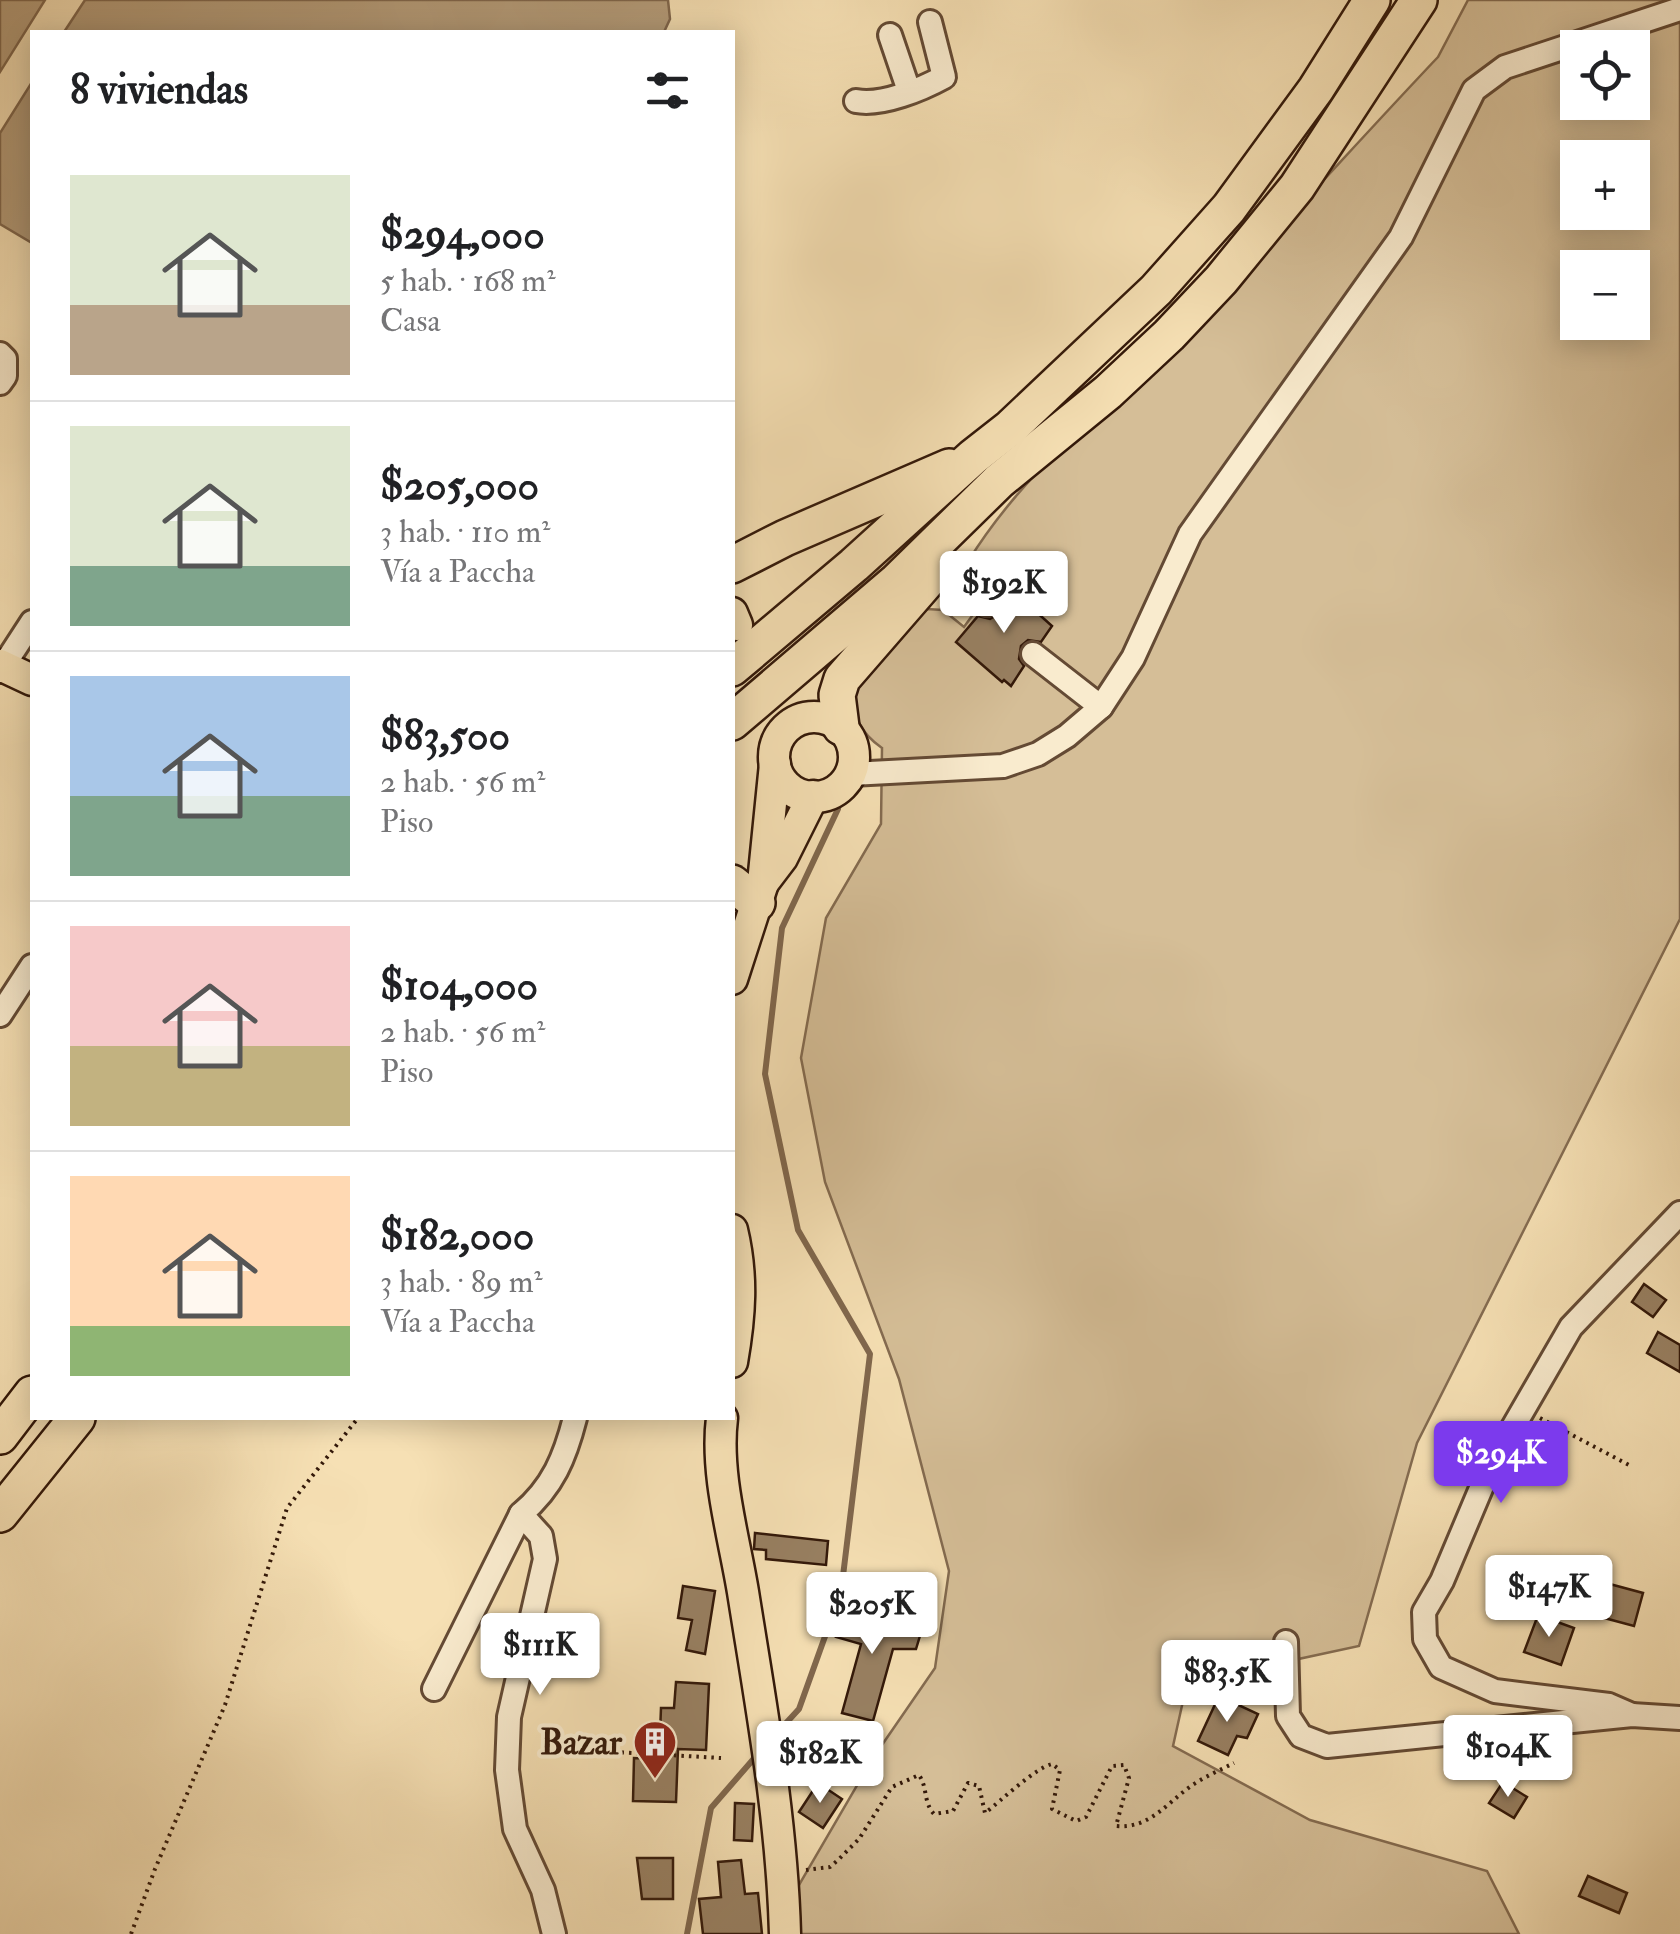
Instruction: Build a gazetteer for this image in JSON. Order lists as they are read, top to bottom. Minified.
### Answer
{"places":{"building":["Bazar"]},"page":{"map_buttons":["+","−"],"heading":"8 viviendas","list":[{"name":"$294,000","note":"5 hab. · 168 m² · Casa"},{"name":"$205,000","note":"3 hab. · 110 m² · Vía a Paccha"},{"name":"$83,500","note":"2 hab. · 56 m² · Piso"},{"name":"$104,000","note":"2 hab. · 56 m² · Piso"},{"name":"$182,000","note":"3 hab. · 89 m² · Vía a Paccha"}],"price":["$192K","$294K","$147K","$205K","$111K","$83.5K","$104K","$182K"]}}
